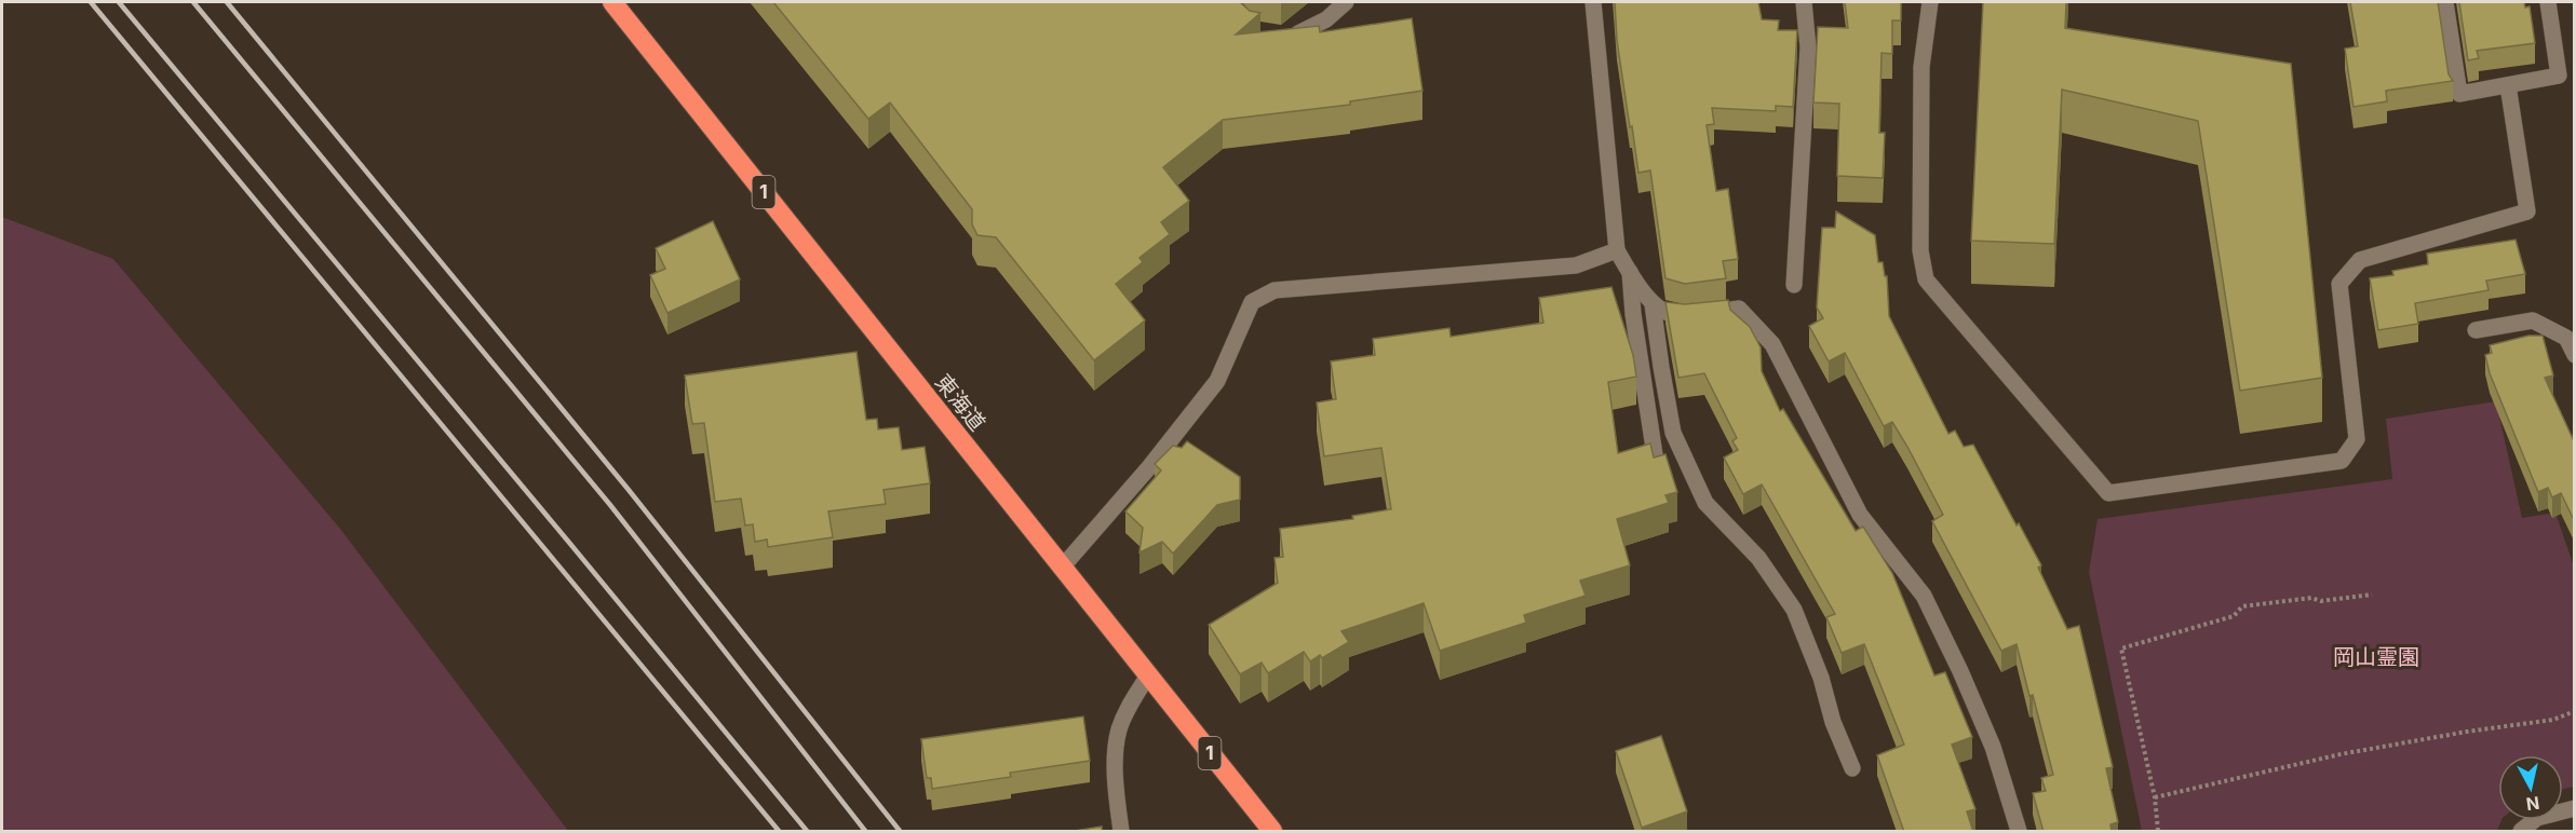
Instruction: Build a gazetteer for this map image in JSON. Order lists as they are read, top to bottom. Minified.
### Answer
{"streets":{"highway":["1","東海道"]},"parks":["岡山霊園"],"north":"bottom"}
